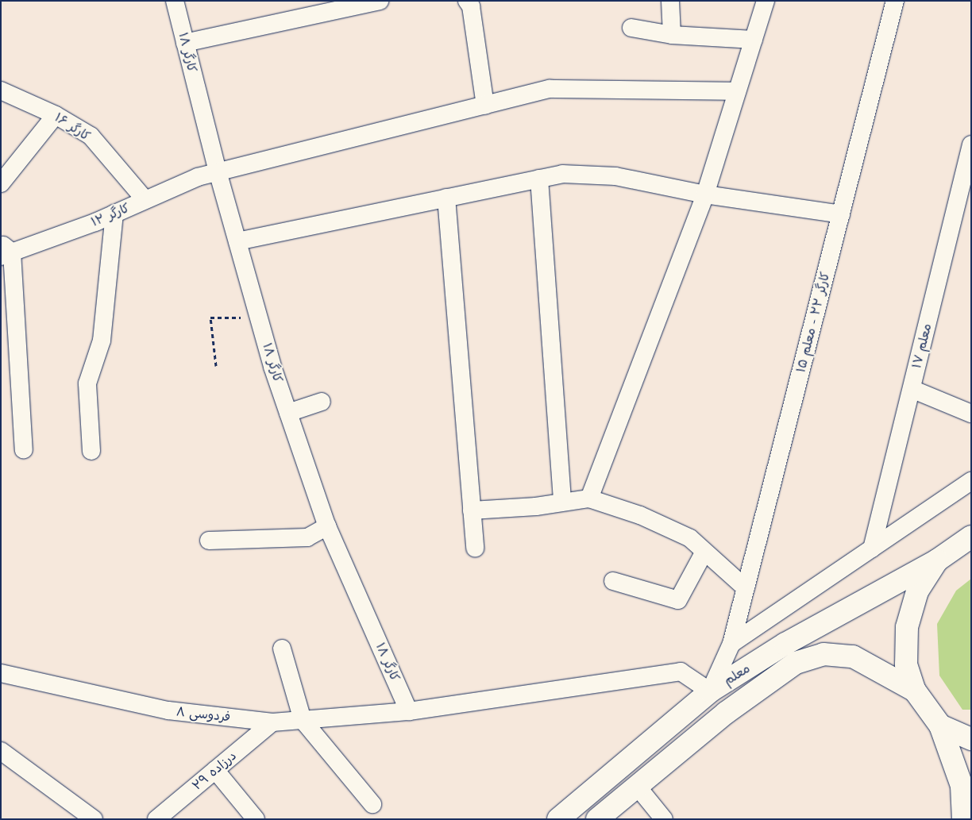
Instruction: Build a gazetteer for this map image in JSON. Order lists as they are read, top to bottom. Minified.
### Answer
{"streets":{"main road":["معلم"],"street":["کارگر ۱۸","کارگر ۱۶","کارگر ۱۲","کارگر ۲۲ - معلم ۱۵","معلم ۱۷","فردوسی ۸","درزاده ۲۹"]},"crossings":[["کارگر ۱۸","کارگر ۱۲"],["کارگر ۱۸","فردوسی ۸"],["کارگر ۱۶","کارگر ۱۲"],["کارگر ۲۲ - معلم ۱۵","معلم"],["کارگر ۲۲ - معلم ۱۵","فردوسی ۸"],["معلم","فردوسی ۸"],["فردوسی ۸","درزاده ۲۹"]]}
